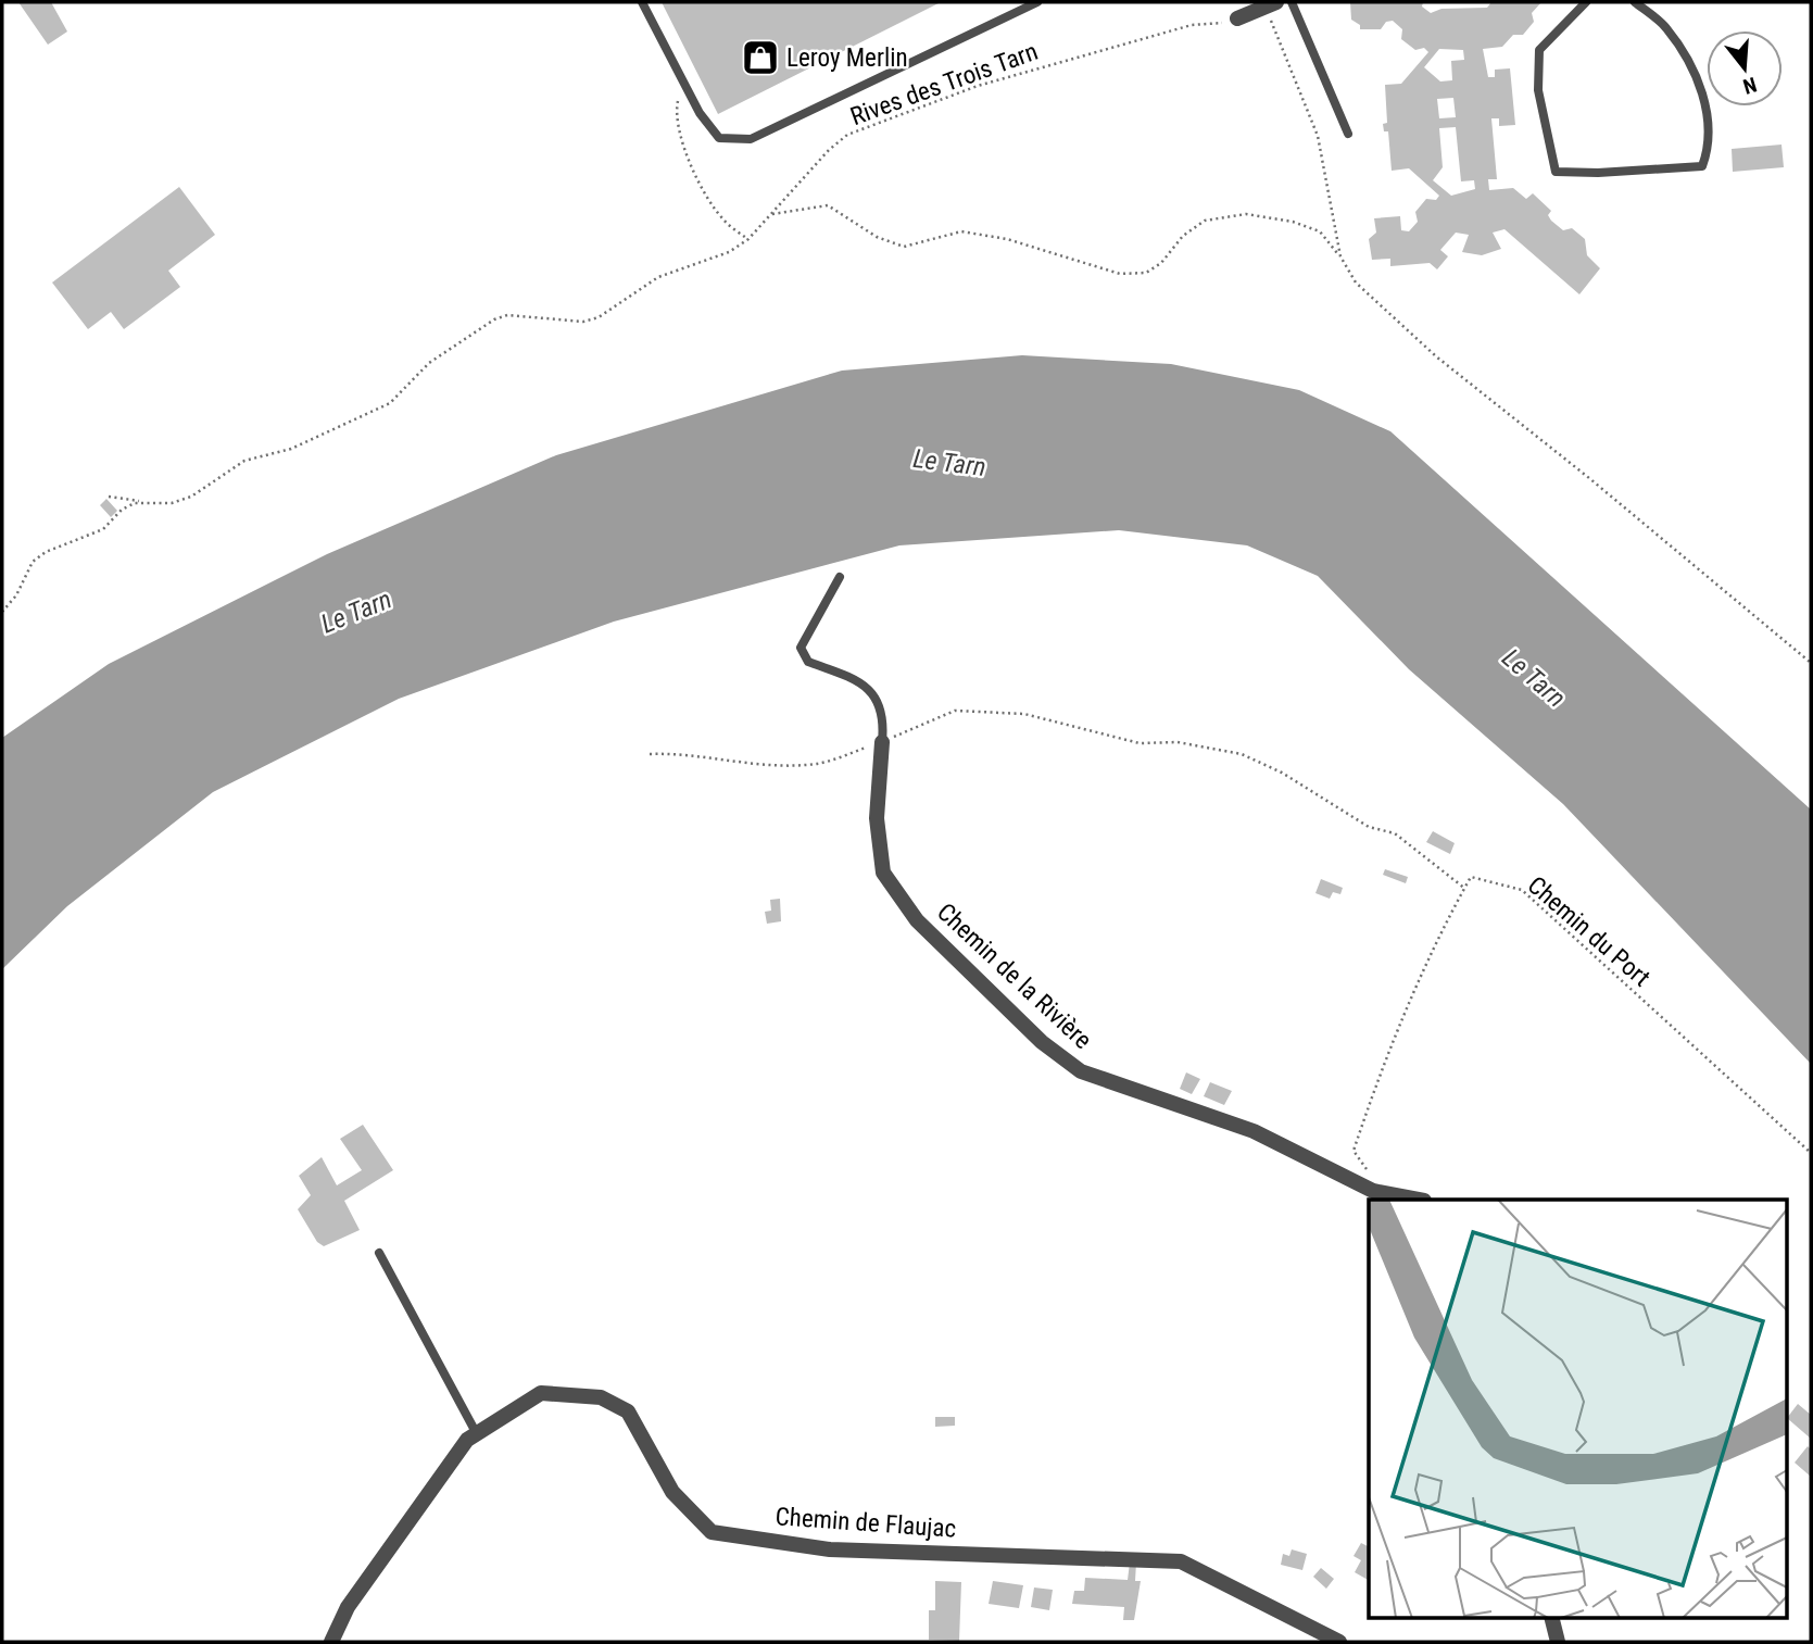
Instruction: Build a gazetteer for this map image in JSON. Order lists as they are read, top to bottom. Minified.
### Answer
{"streets":{"street":["Chemin de la Rivière","Chemin de Flaujac"],"path":["Rives des Trois Tarn","Chemin du Port"]},"water":["Le Tarn"],"places":{"shop":["Leroy Merlin"]},"north":"bottom"}
